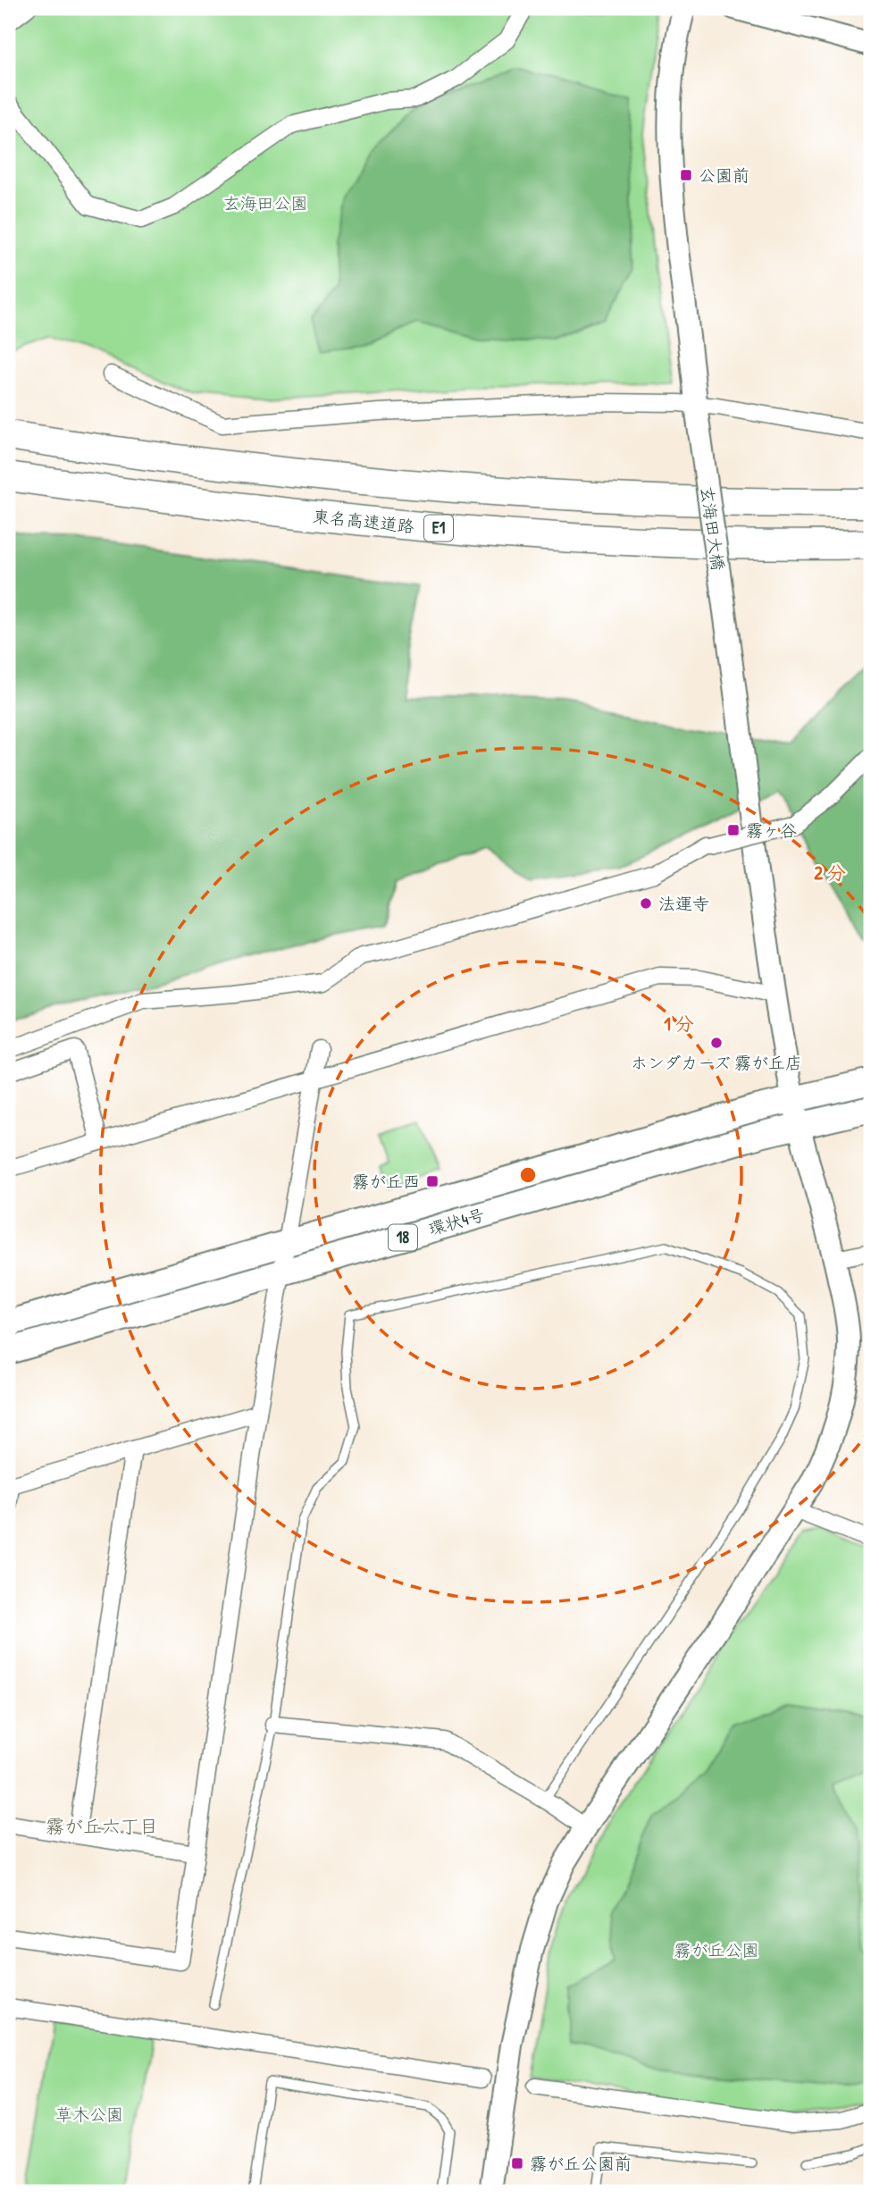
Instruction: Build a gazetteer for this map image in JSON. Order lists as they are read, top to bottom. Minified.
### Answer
{"streets":{"highway":["東名高速道路","E1"],"main road":["環状4号","18"],"street":["玄海田大橋"]},"crossings":[["玄海田大橋","環状4号"]],"districts":["霧が丘六丁目"],"parks":["玄海田公園","霧が丘公園","草木公園"],"places":{"transit":["公園前","霧ヶ谷","霧が丘西","霧が丘公園前"],"other":["法運寺","ホンダカーズ 霧が丘店"]},"rings":["2 分","1 分"]}
